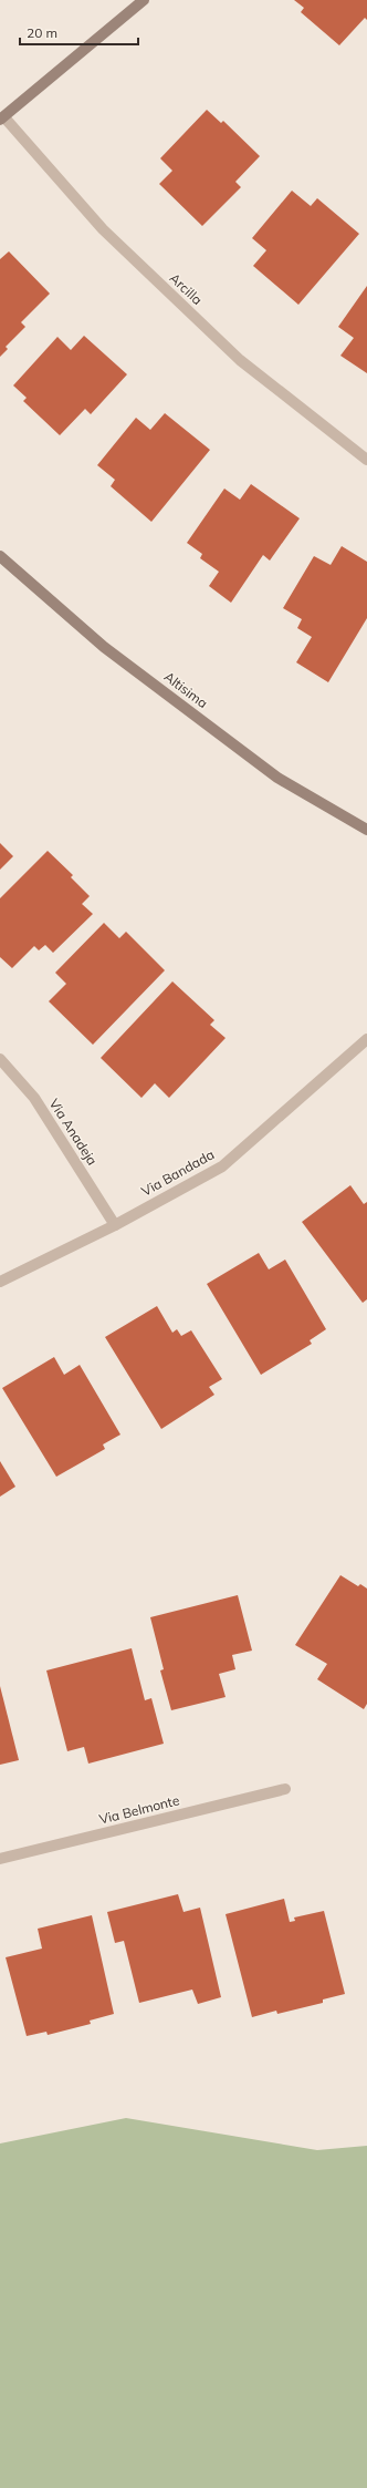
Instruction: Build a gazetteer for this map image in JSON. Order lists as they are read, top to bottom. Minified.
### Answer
{"streets":{"street":["Arcilla","Altisima","Via Anadeja","Via Bandada","Via Belmonte"]},"crossings":[["Via Anadeja","Via Bandada"]],"scale_bar":"20 m"}
